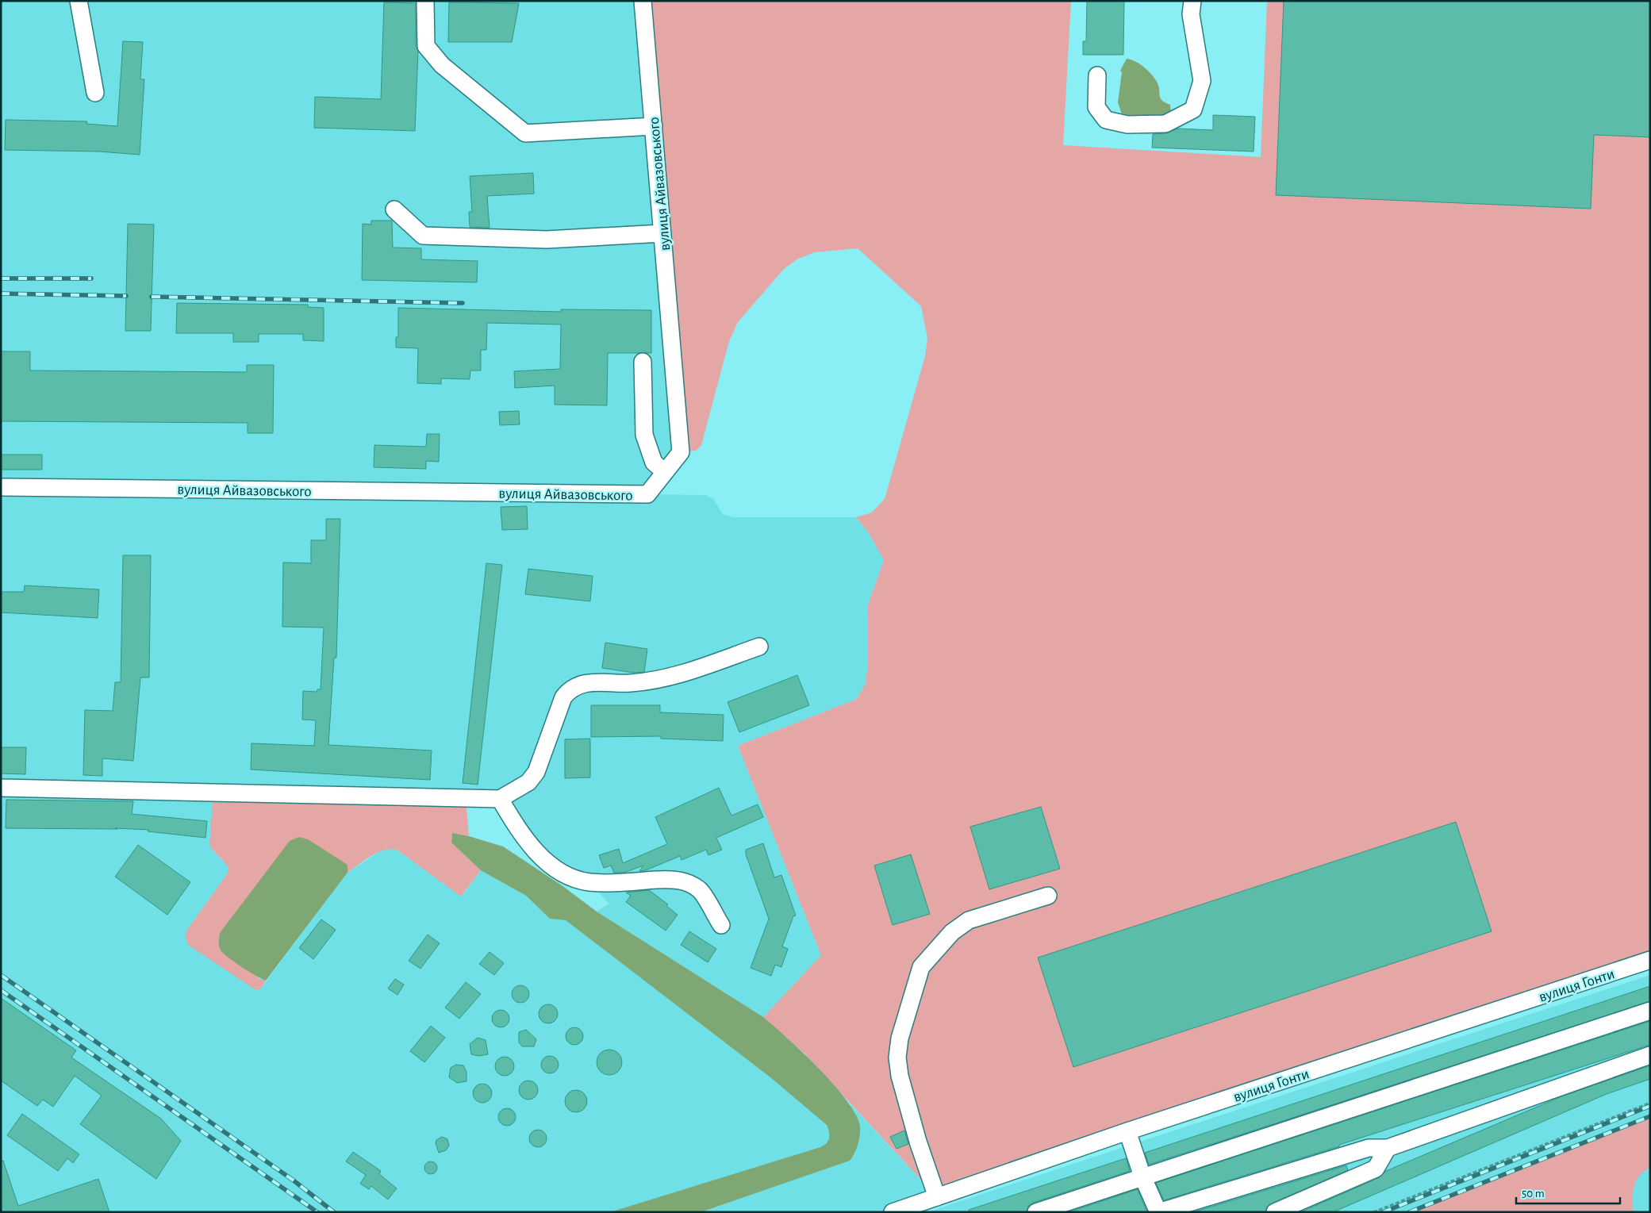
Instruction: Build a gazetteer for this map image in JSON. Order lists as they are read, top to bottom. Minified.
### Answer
{"streets":{"street":["вулиця Айвазовського","вулиця Гонти"]},"scale_bar":"50 m"}
